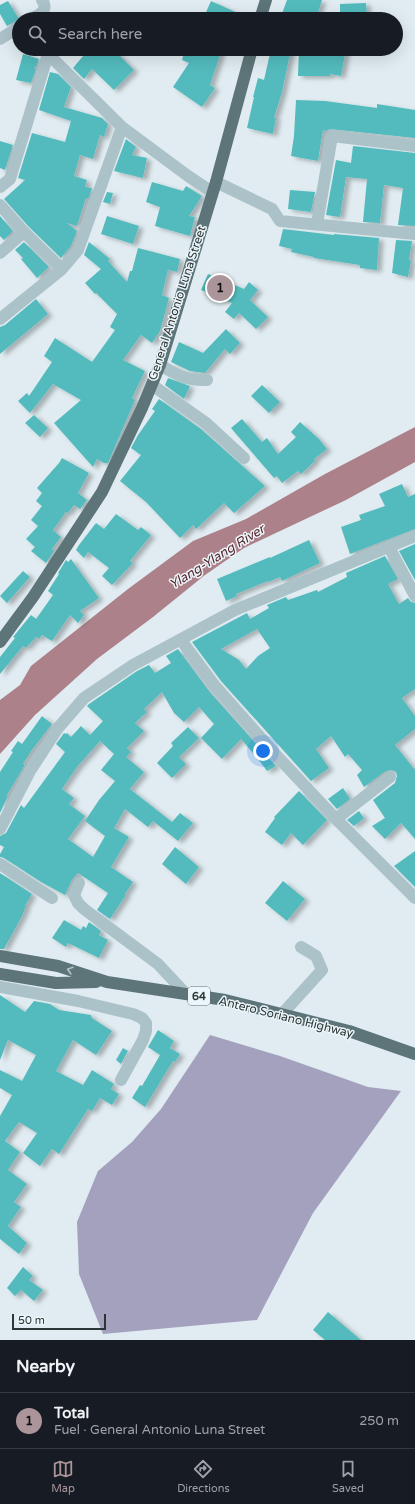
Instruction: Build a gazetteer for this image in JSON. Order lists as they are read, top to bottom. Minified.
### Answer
{"streets":{"main road":["General Antonio Luna Street","64","Antero Soriano Highway"]},"water":["Ylang-Ylang River"],"scale_bar":"50 m","page":{"search":"Search here","pins":"1","scale":"50 m","heading":"Nearby","list":[{"mark":"1","name":"Total","note":"Fuel · General Antonio Luna Street","value":"250 m"}],"nav":["Map","Directions","Saved"]}}
